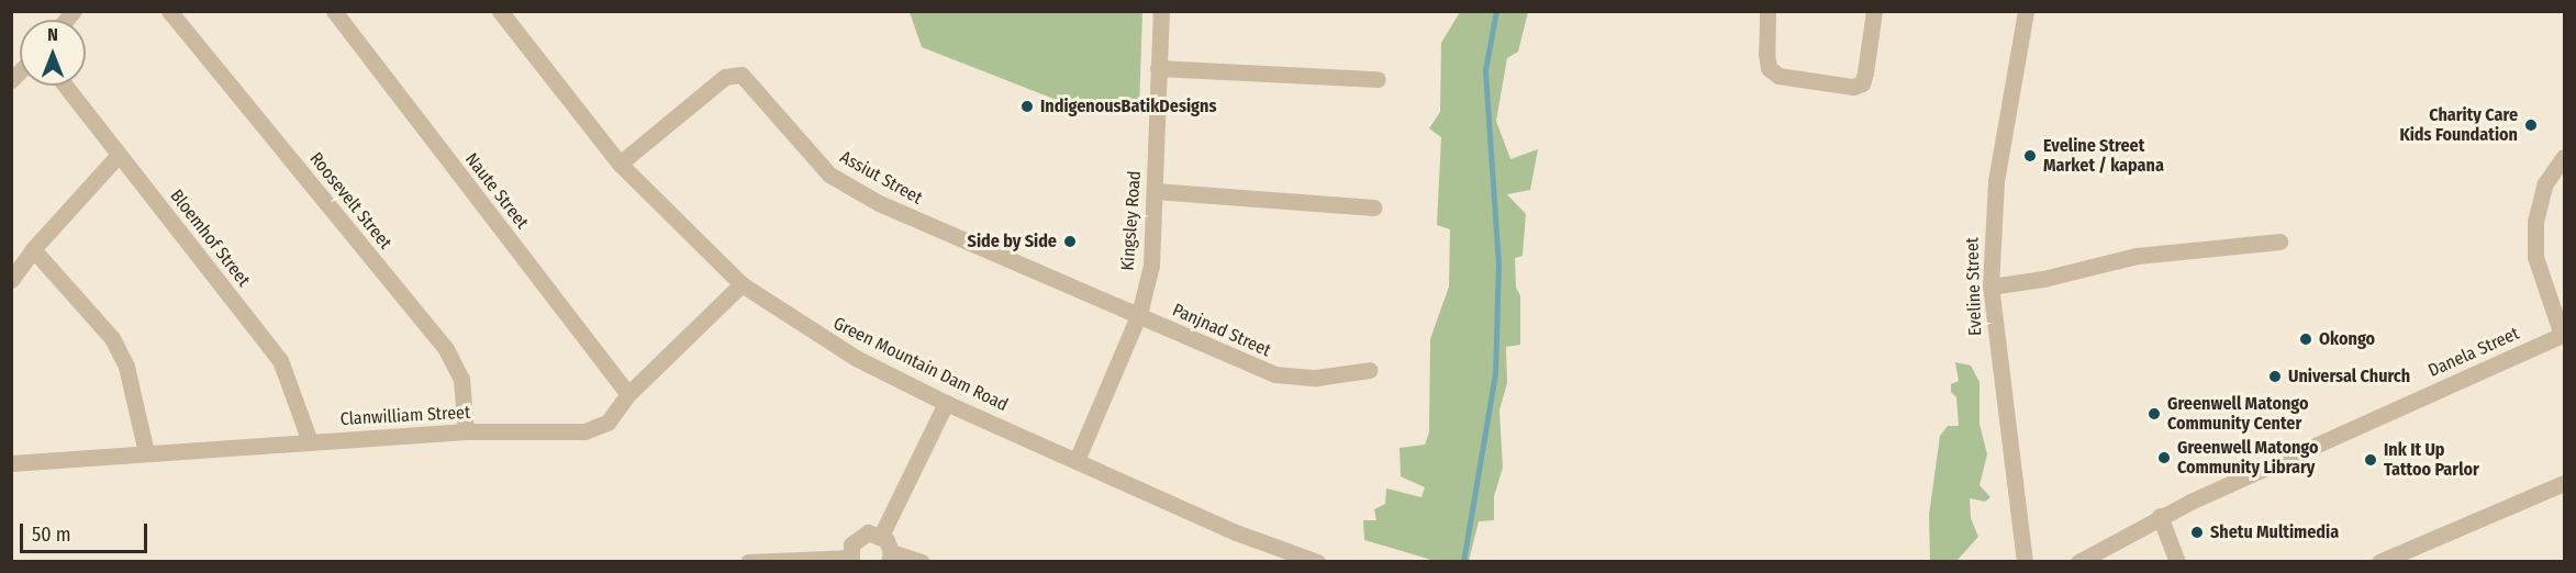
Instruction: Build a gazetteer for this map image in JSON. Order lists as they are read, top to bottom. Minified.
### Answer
{"streets":{"street":["Assiut Street","Naute Street","Roosevelt Street","Kingsley Road","Bloemhof Street","Eveline Street","Panjnad Street","Danela Street","Green Mountain Dam Road","Clanwilliam Street"]},"crossings":[["Assiut Street","Kingsley Road"],["Assiut Street","Panjnad Street"],["Assiut Street","Green Mountain Dam Road"],["Naute Street","Clanwilliam Street"],["Roosevelt Street","Clanwilliam Street"],["Kingsley Road","Panjnad Street"],["Kingsley Road","Green Mountain Dam Road"],["Bloemhof Street","Clanwilliam Street"],["Green Mountain Dam Road","Clanwilliam Street"]],"places":["IndigenousBatikDesigns","Charity Care Kids Foundation","Eveline Street Market / kapana","Side by Side","Okongo","Universal Church","Greenwell Matongo Community Center","Greenwell Matongo Community Library","Ink It Up Tattoo Parlor","Shetu Multimedia"],"scale_bar":"50 m","north":"top"}
